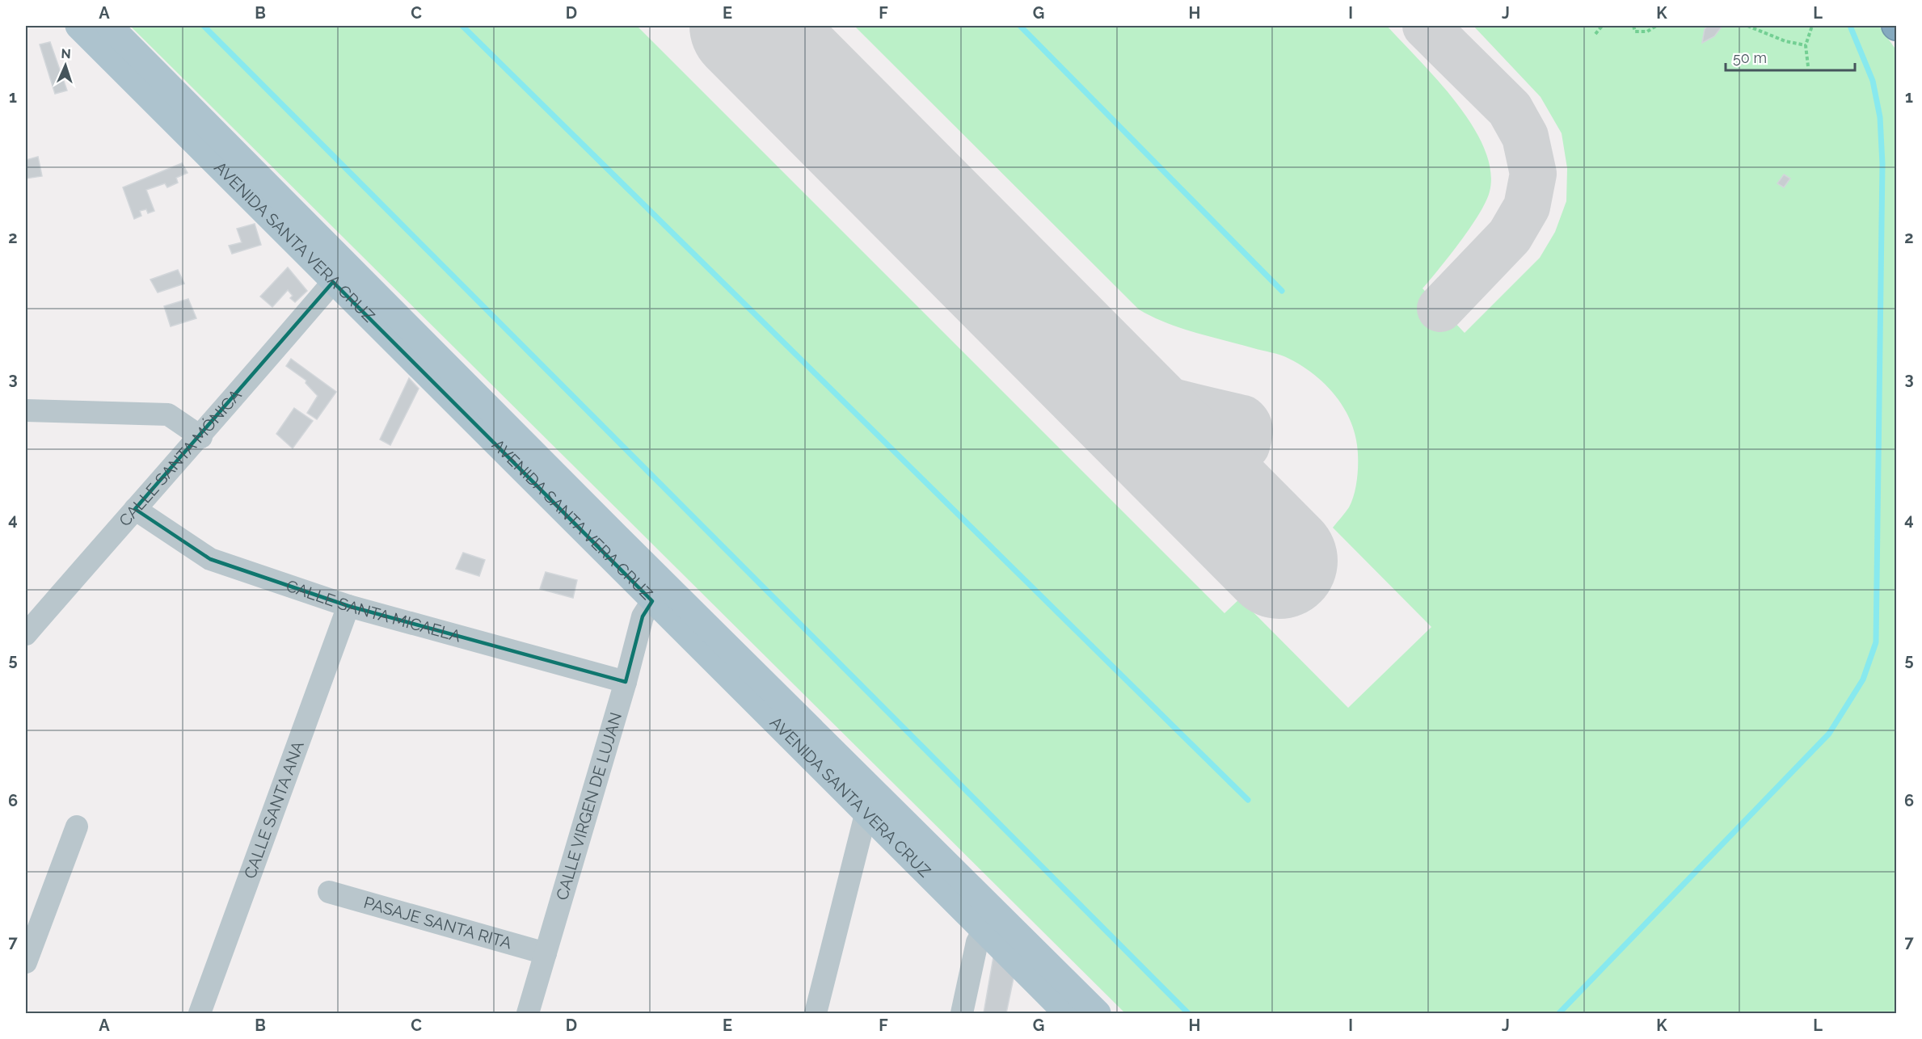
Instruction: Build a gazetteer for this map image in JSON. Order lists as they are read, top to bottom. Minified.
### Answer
{"streets":{"main road":["AVENIDA SANTA VERA CRUZ"],"street":["CALLE SANTA MÓNICA","CALLE SANTA MICAELA","CALLE VIRGEN DE LUJAN","CALLE SANTA ANA","PASAJE SANTA RITA"]},"crossings":[["AVENIDA SANTA VERA CRUZ","CALLE SANTA MÓNICA"],["AVENIDA SANTA VERA CRUZ","CALLE VIRGEN DE LUJAN"],["CALLE SANTA MÓNICA","CALLE SANTA MICAELA"],["CALLE SANTA MICAELA","CALLE VIRGEN DE LUJAN"],["CALLE SANTA MICAELA","CALLE SANTA ANA"],["CALLE VIRGEN DE LUJAN","PASAJE SANTA RITA"]],"scale_bar":"50 m","north":"top","grid":{"columns":["A","B","C","D","E","F","G","H","I","J","K","L"],"rows":["1","2","3","4","5","6","7"]}}
